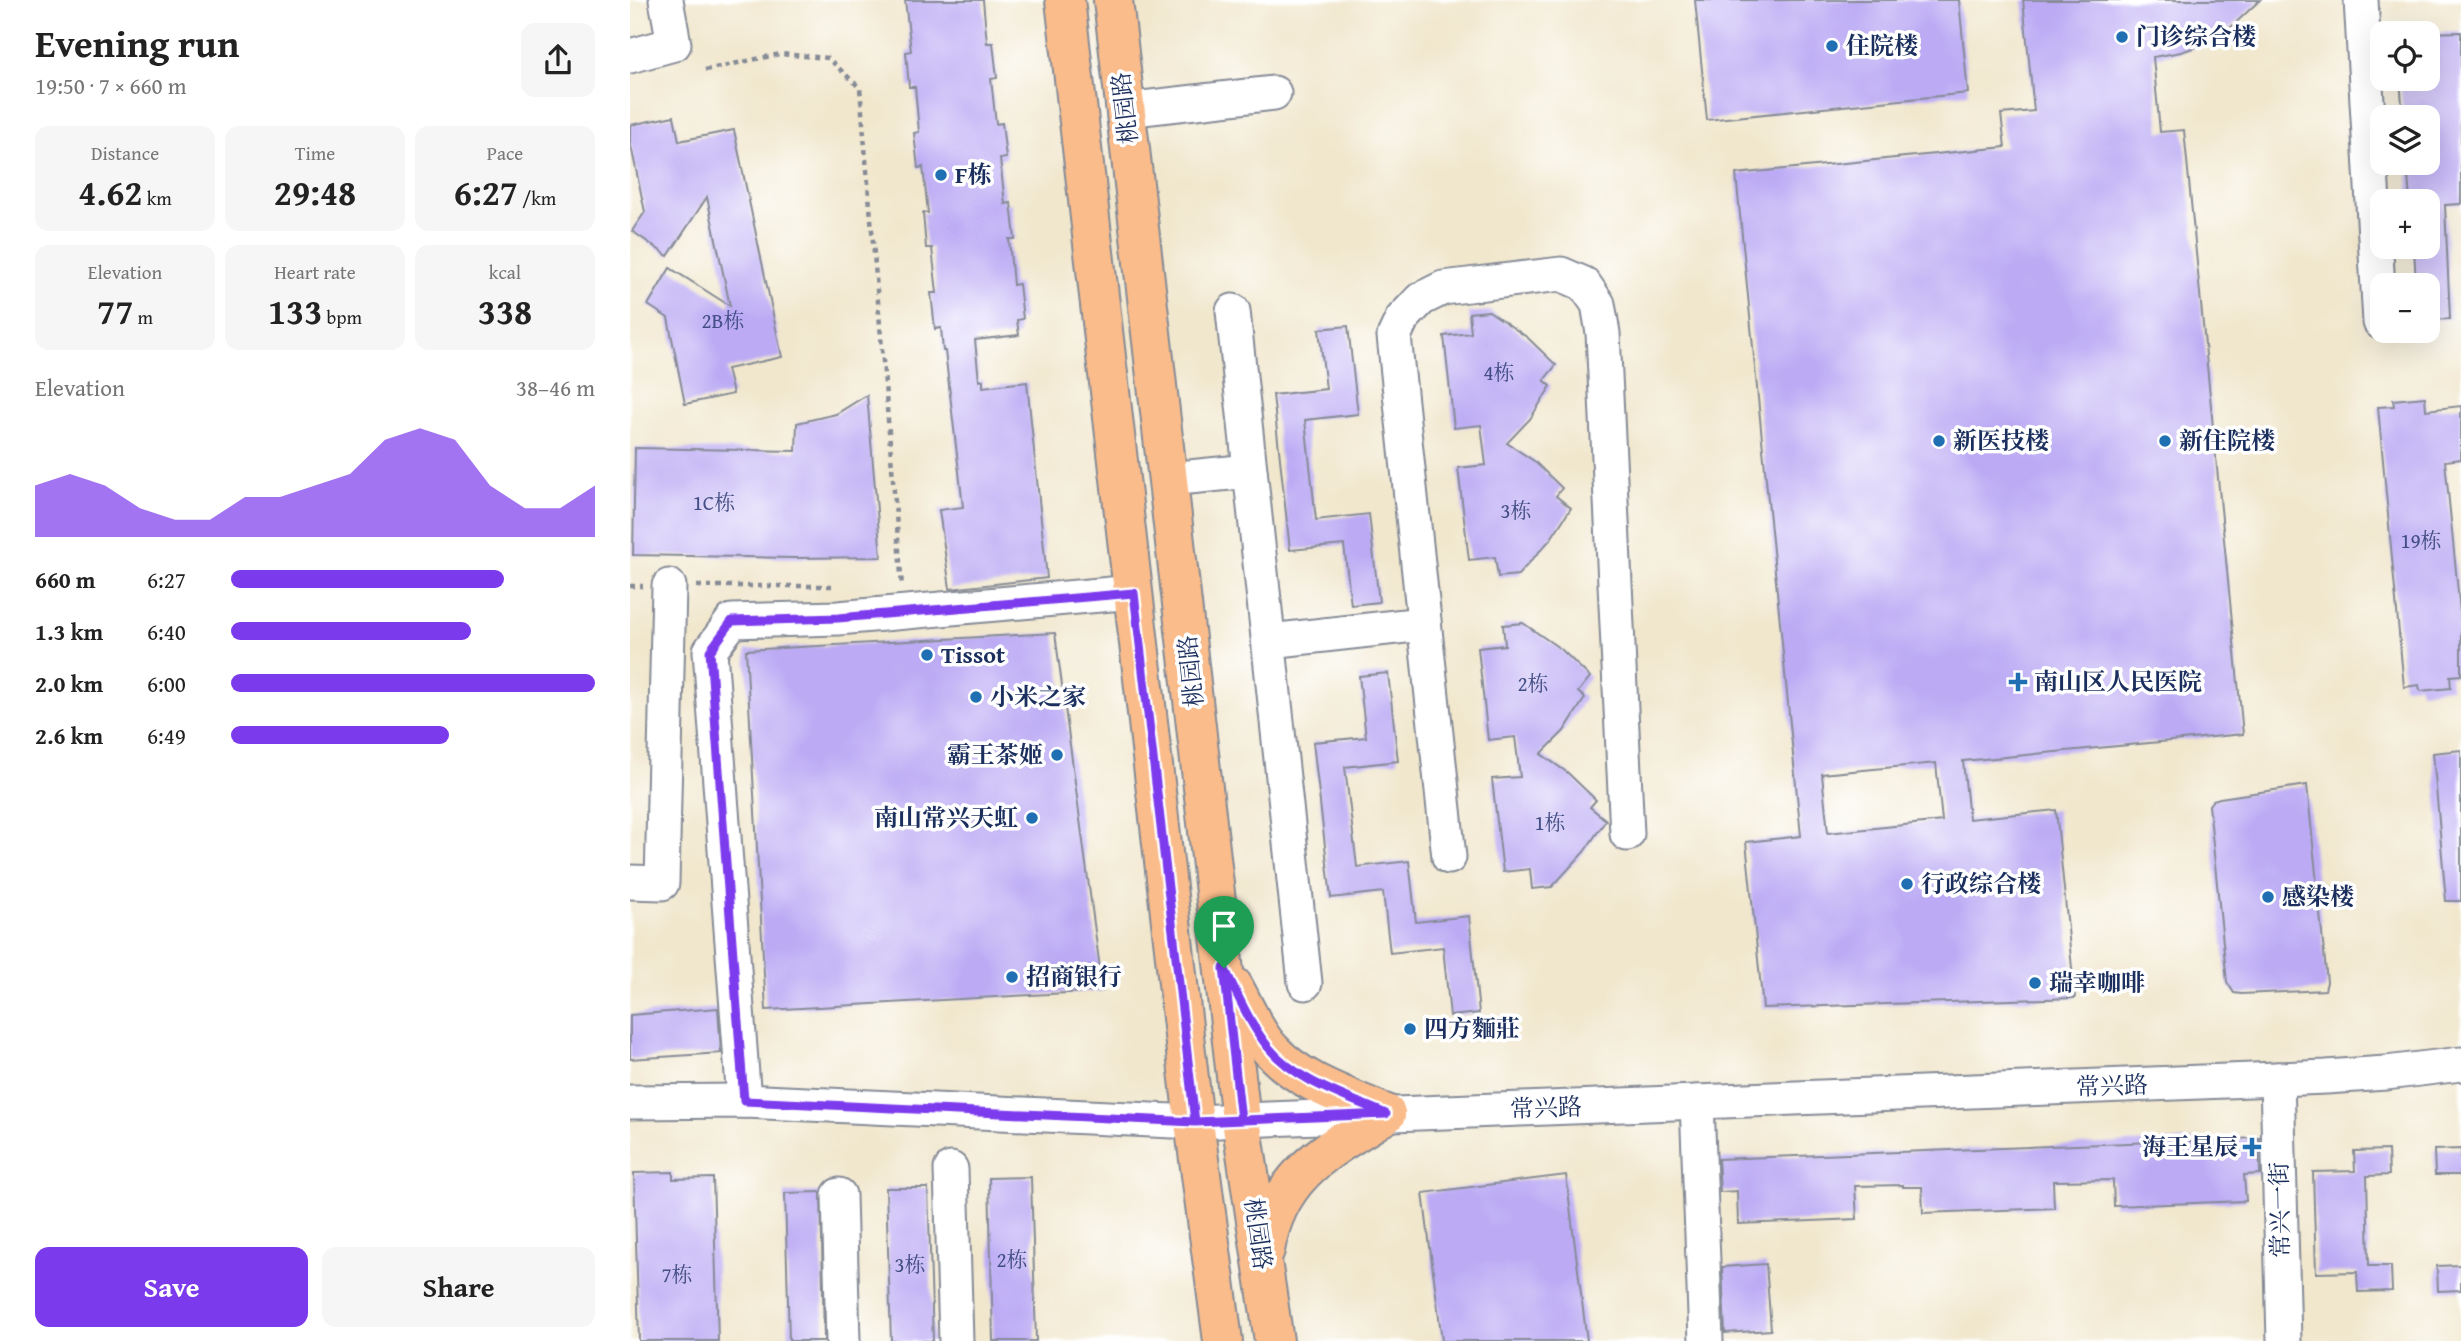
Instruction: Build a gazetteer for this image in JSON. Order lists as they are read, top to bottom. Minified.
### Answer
{"streets":{"main road":["桃园路"],"street":["常兴路","常兴一街"]},"crossings":[["桃园路","常兴路"],["常兴路","常兴一街"]],"places":{"other":["门诊综合楼","住院楼","F栋","新医技楼","新住院楼","Tissot","小米之家","霸王茶姬","南山常兴天虹","行政综合楼","感染楼","招商银行","瑞幸咖啡","四方麵莊"],"health":["南山区人民医院","海王星辰"]},"house_numbers":["2B栋","4栋","1C栋","3栋","19栋","2栋","1栋","2栋","3栋","7栋"],"page":{"heading":["Evening run","19:50 · 7 × 660 m"],"map_buttons":["+","−"],"stats":[["Distance","4.62 km"],["Time","29:48"],["Pace","6:27 /km"],["Elevation","77 m"],["Heart rate","133 bpm"],["kcal","338"]],"chart":["Elevation","38–46 m"],"list":[{"name":"660 m","note":"6:27"},{"name":"1.3 km","note":"6:40"},{"name":"2.0 km","note":"6:00"},{"name":"2.6 km","note":"6:49"}],"buttons":["Save","Share"]}}
